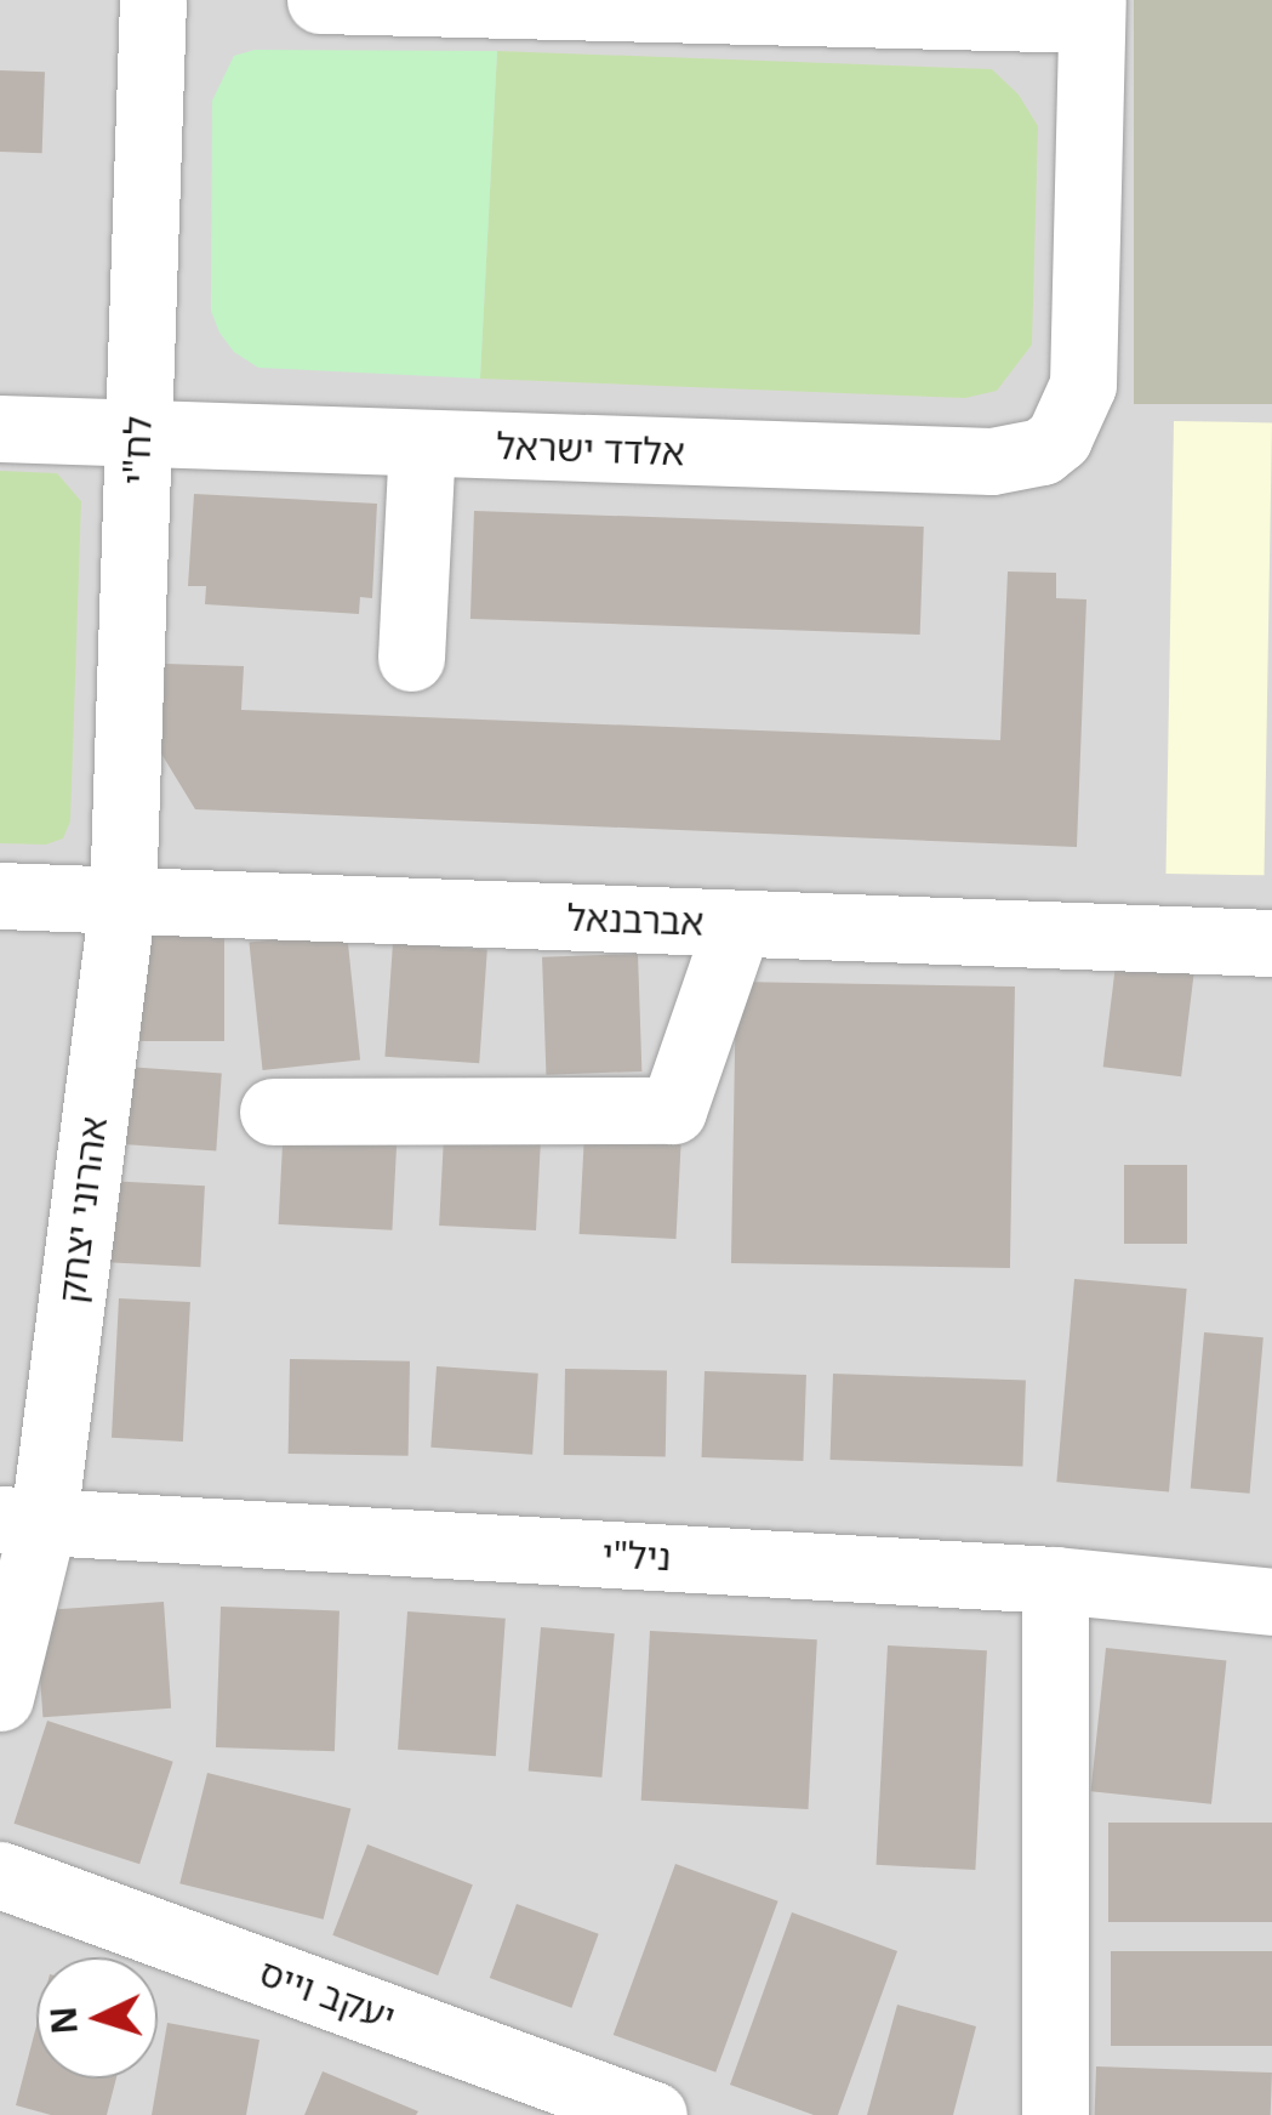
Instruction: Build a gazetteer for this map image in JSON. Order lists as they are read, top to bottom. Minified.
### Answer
{"streets":{"street":["אלדד ישראל","לח\"י","אברבנאל","אהרוני יצחק","ניל\"י","יעקב וייס"]},"crossings":[["אלדד ישראל","לח\"י"],["לח\"י","אברבנאל"],["לח\"י","אהרוני יצחק"],["אברבנאל","אהרוני יצחק"],["אהרוני יצחק","ניל\"י"]],"north":"left"}
